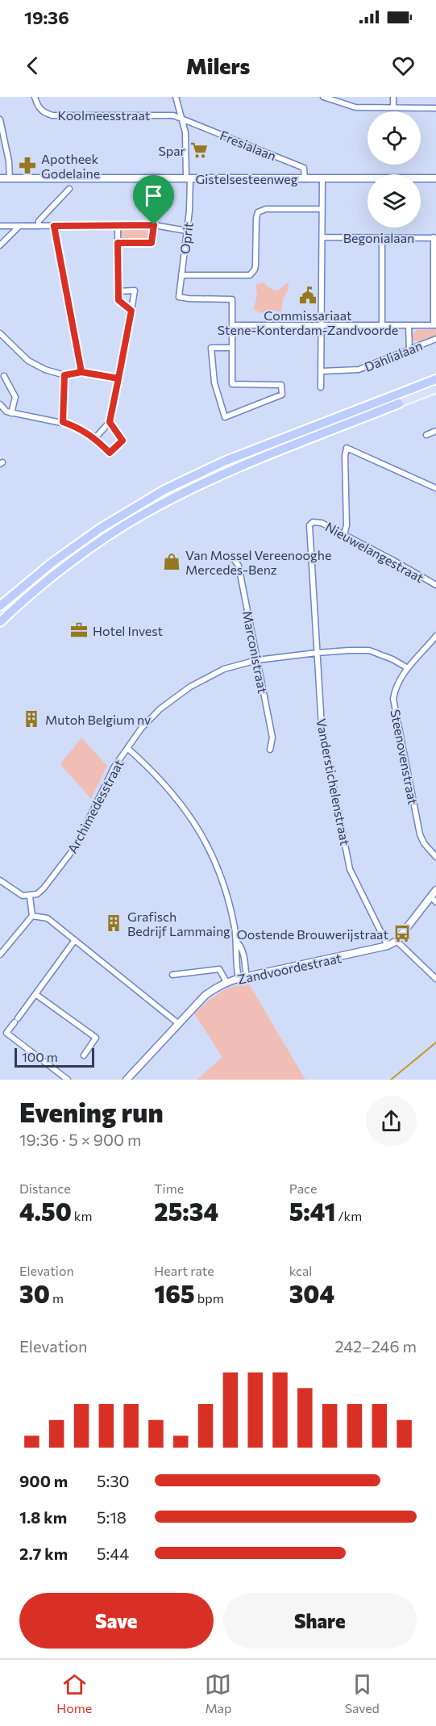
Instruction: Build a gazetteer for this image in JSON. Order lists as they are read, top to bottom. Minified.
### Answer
{"streets":{"main road":["Gistelsesteenweg","Zandvoordestraat"],"street":["Koolmeesstraat","Fresialaan","Begonialaan","Oprit","Dahlialaan","Nieuwelangestraat","Marconistraat","Steenovenstraat","Vanderstichelenstraat","Archimedesstraat"]},"crossings":[["Koolmeesstraat","Fresialaan"],["Koolmeesstraat","Oprit"],["Fresialaan","Gistelsesteenweg"],["Fresialaan","Oprit"],["Gistelsesteenweg","Oprit"],["Nieuwelangestraat","Vanderstichelenstraat"],["Marconistraat","Archimedesstraat"],["Steenovenstraat","Archimedesstraat"],["Vanderstichelenstraat","Archimedesstraat"],["Vanderstichelenstraat","Zandvoordestraat"]],"places":{"supermarket":["Spar"],"pharmacy":["Apotheek Godelaine"],"public building":["Commissariaat Stene-Konterdam-Zandvoorde"],"shop":["Van Mossel Vereenooghe Mercedes-Benz"],"office":["Hotel Invest"],"building":["Mutoh Belgium nv","Grafisch Bedrijf Lammaing"],"bus stop":["Oostende Brouwerijstraat"]},"scale_bar":"100 m","page":{"status":"19:36","header":"Milers","scale":"100 m","heading":["Evening run","19:36 · 5 × 900 m"],"stats":[["Distance","4.50 km"],["Time","25:34"],["Pace","5:41 /km"],["Elevation","30 m"],["Heart rate","165 bpm"],["kcal","304"]],"chart":["Elevation","242–246 m"],"list":[{"name":"900 m","note":"5:30"},{"name":"1.8 km","note":"5:18"},{"name":"2.7 km","note":"5:44"}],"buttons":["Save","Share"],"tabs":["Home","Map","Saved"]}}
